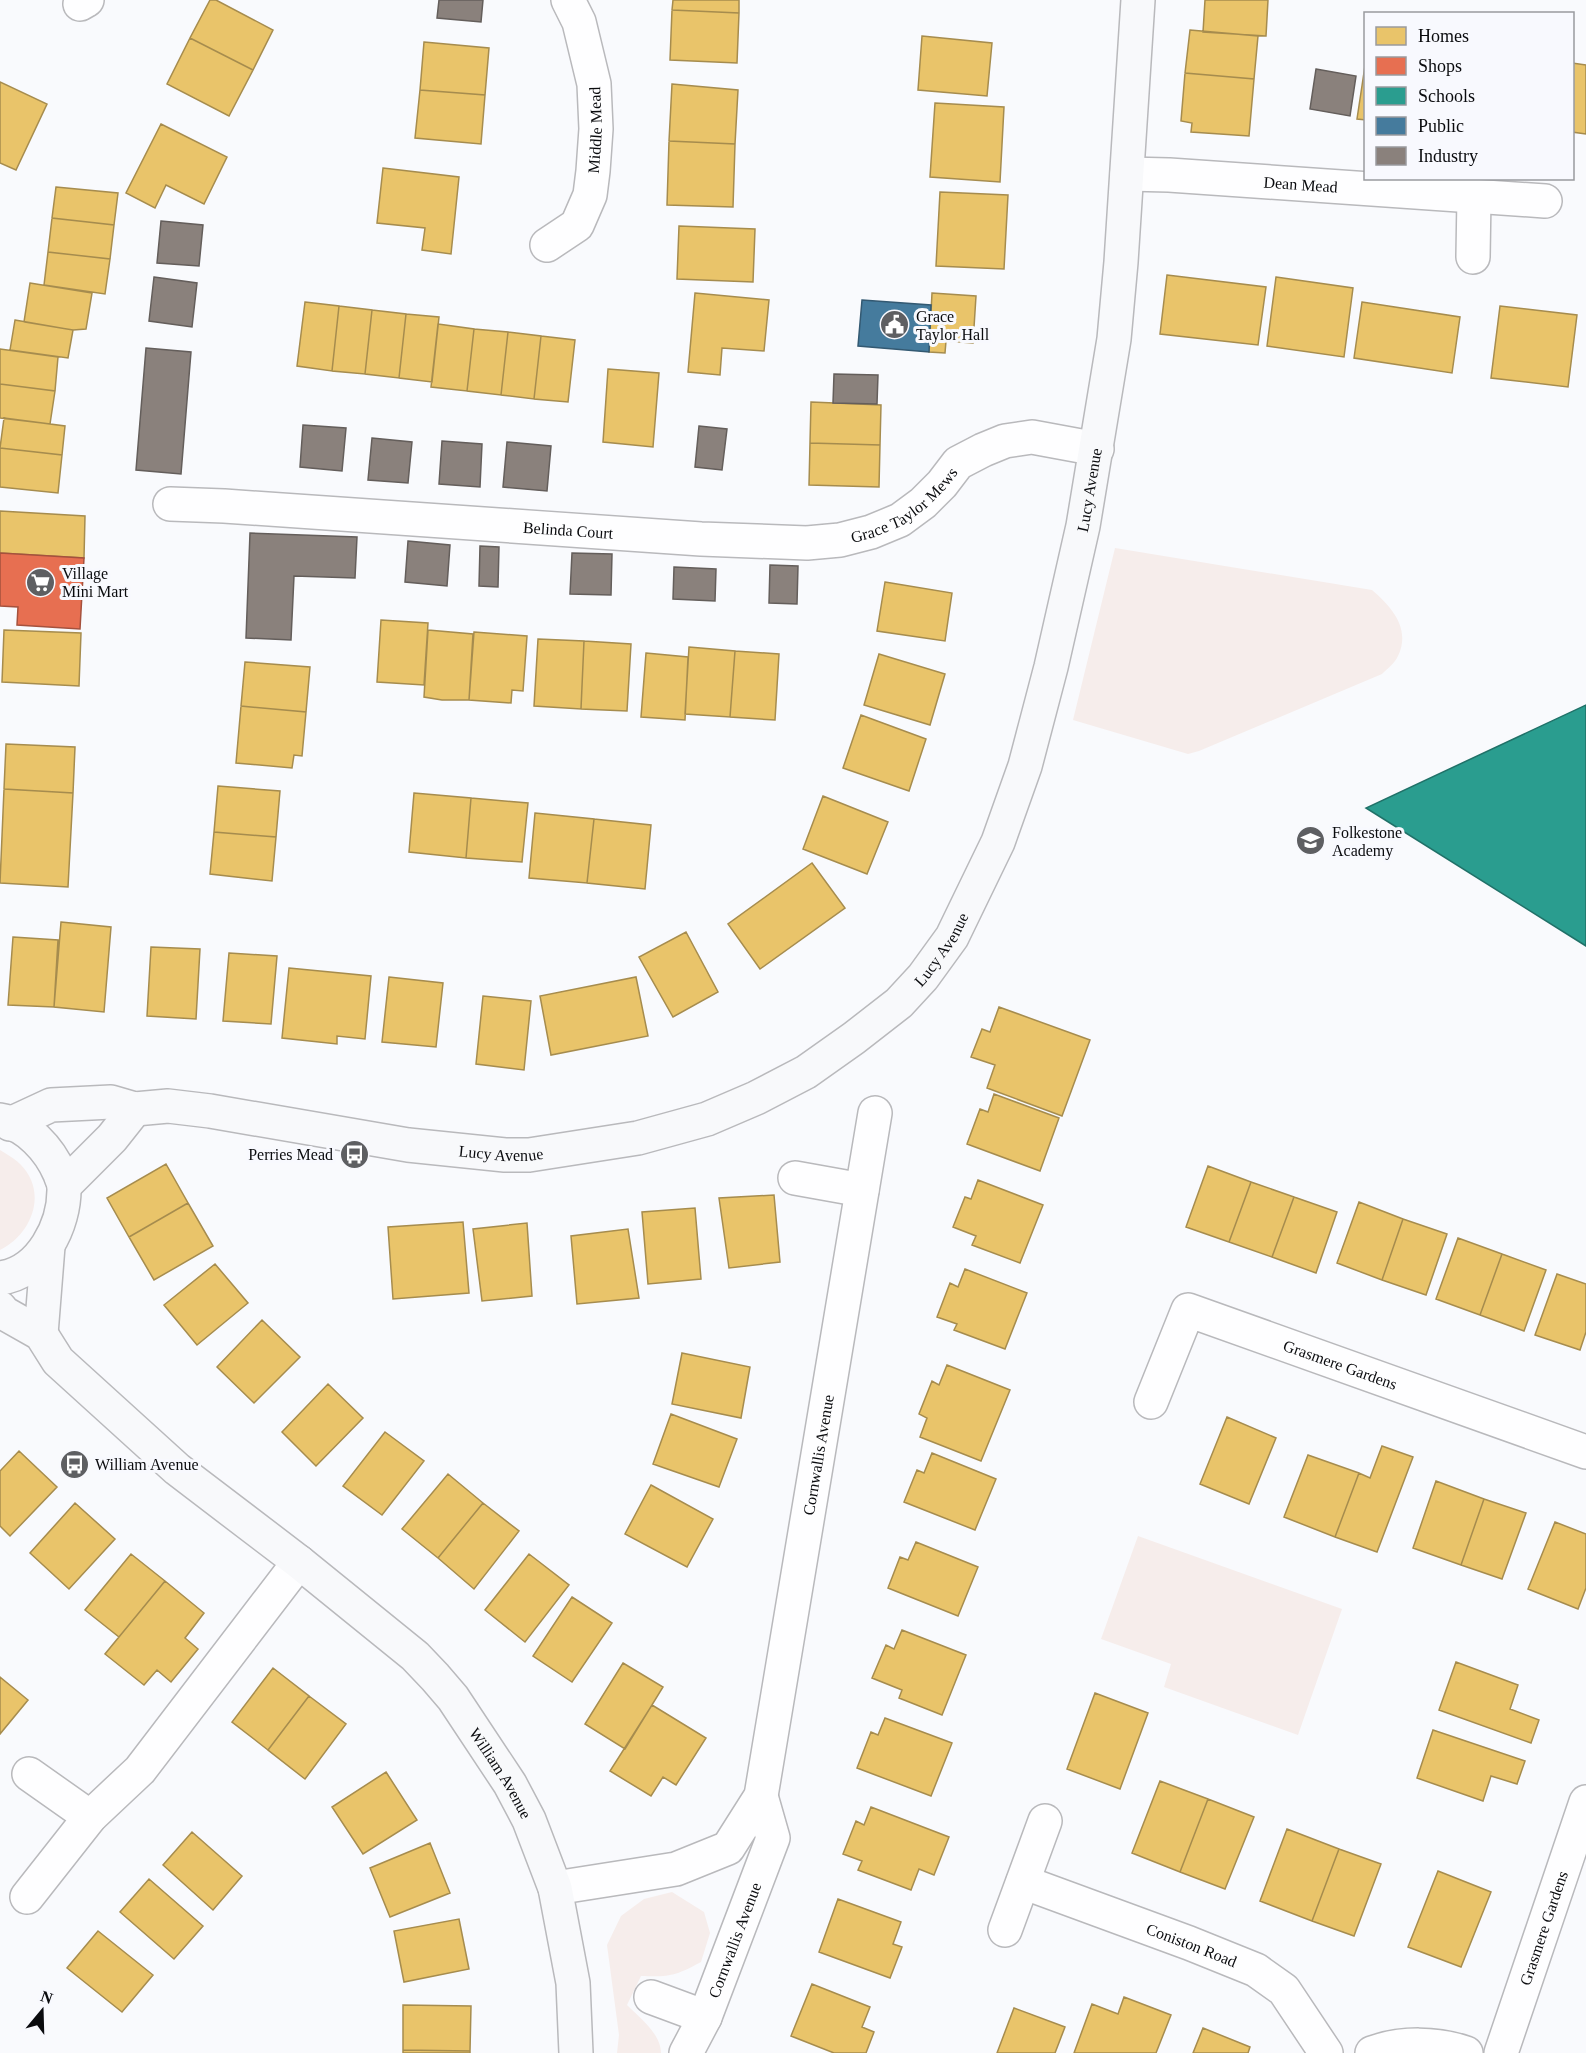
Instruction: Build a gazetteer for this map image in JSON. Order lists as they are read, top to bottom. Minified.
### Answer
{"streets":{"street":["Middle Mead","Dean Mead","Lucy Avenue","Grace Taylor Mews","Belinda Court","Grasmere Gardens","Cornwallis Avenue","William Avenue","Coniston Road"]},"crossings":[["Dean Mead","Lucy Avenue"],["Lucy Avenue","Grace Taylor Mews"],["Grace Taylor Mews","Belinda Court"],["Cornwallis Avenue","William Avenue"]],"places":{"public building":["Grace Taylor Hall"],"supermarket":["Village Mini Mart"],"school or university":["Folkestone Academy"],"bus stop":["Perries Mead","William Avenue"]},"legend":["Homes","Shops","Schools","Public","Industry"],"north":"top"}
